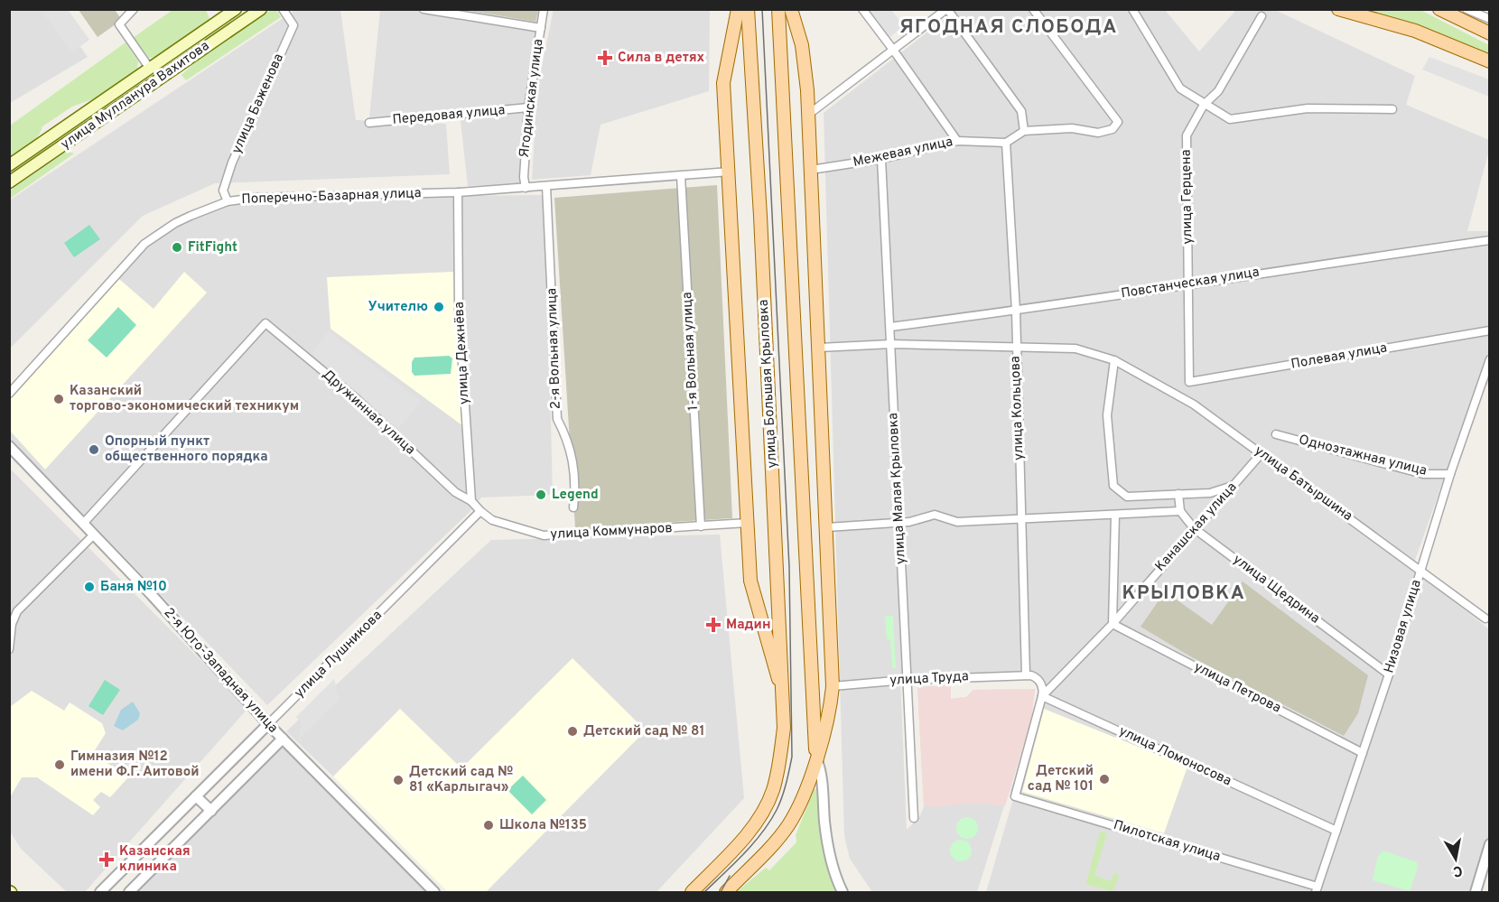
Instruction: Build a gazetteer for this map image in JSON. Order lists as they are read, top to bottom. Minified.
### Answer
{"streets":{"main road":["улица Мулланура Вахитова","улица Большая Крыловка"],"street":["Ягодинская улица","улица Баженова","Передовая улица","Межевая улица","Поперечно-Базарная улица","улица Герцена","Повстанческая улица","2-я Вольная улица","1-я Вольная улица","улица Дежнёва","Полевая улица","улица Кольцова","Дружинная улица","Одноэтажная улица","улица Батыршина","улица Малая Крыловка","Канашская улица","улица Коммунаров","улица Щедрина","Низовая улица","улица Лушникова","2-я Юго-Западная улица","улица Труда","улица Петрова","улица Ломоносова","Пилотская улица"]},"crossings":[["Ягодинская улица","Передовая улица"],["Ягодинская улица","Поперечно-Базарная улица"],["улица Баженова","Поперечно-Базарная улица"],["Межевая улица","улица Кольцова"],["Межевая улица","улица Малая Крыловка"],["Поперечно-Базарная улица","2-я Вольная улица"],["Поперечно-Базарная улица","1-я Вольная улица"],["Поперечно-Базарная улица","улица Дежнёва"],["улица Герцена","Повстанческая улица"],["улица Герцена","Полевая улица"],["Повстанческая улица","улица Кольцова"],["Повстанческая улица","улица Малая Крыловка"],["1-я Вольная улица","улица Коммунаров"],["улица Дежнёва","Дружинная улица"],["улица Кольцова","улица Труда"],["Дружинная улица","2-я Юго-Западная улица"],["Одноэтажная улица","Низовая улица"],["улица Батыршина","Канашская улица"],["улица Батыршина","Низовая улица"],["улица Малая Крыловка","улица Труда"],["Канашская улица","улица Щедрина"],["Канашская улица","улица Петрова"],["Канашская улица","улица Ломоносова"],["Канашская улица","Пилотская улица"],["улица Коммунаров","улица Лушникова"],["улица Щедрина","Низовая улица"],["Низовая улица","улица Петрова"],["Низовая улица","улица Ломоносова"],["Низовая улица","Пилотская улица"],["улица Лушникова","2-я Юго-Западная улица"],["улица Ломоносова","Пилотская улица"]],"districts":["ЯГОДНАЯ СЛОБОДА","КРЫЛОВКА"],"places":{"health":["Сила в детях","Мадин","Казанская клиника"],"other":["FitFight","Учителю","Казанский торгово-экономический техникум","Опорный пункт общественного порядка","Legend","Баня №10","Детский сад № 81","Гимназия №12 имени Ф.Г. Аитовой","Детский сад № 101","Детский сад № 81 «Карлыгач»","Школа №135"]},"north":"bottom"}
